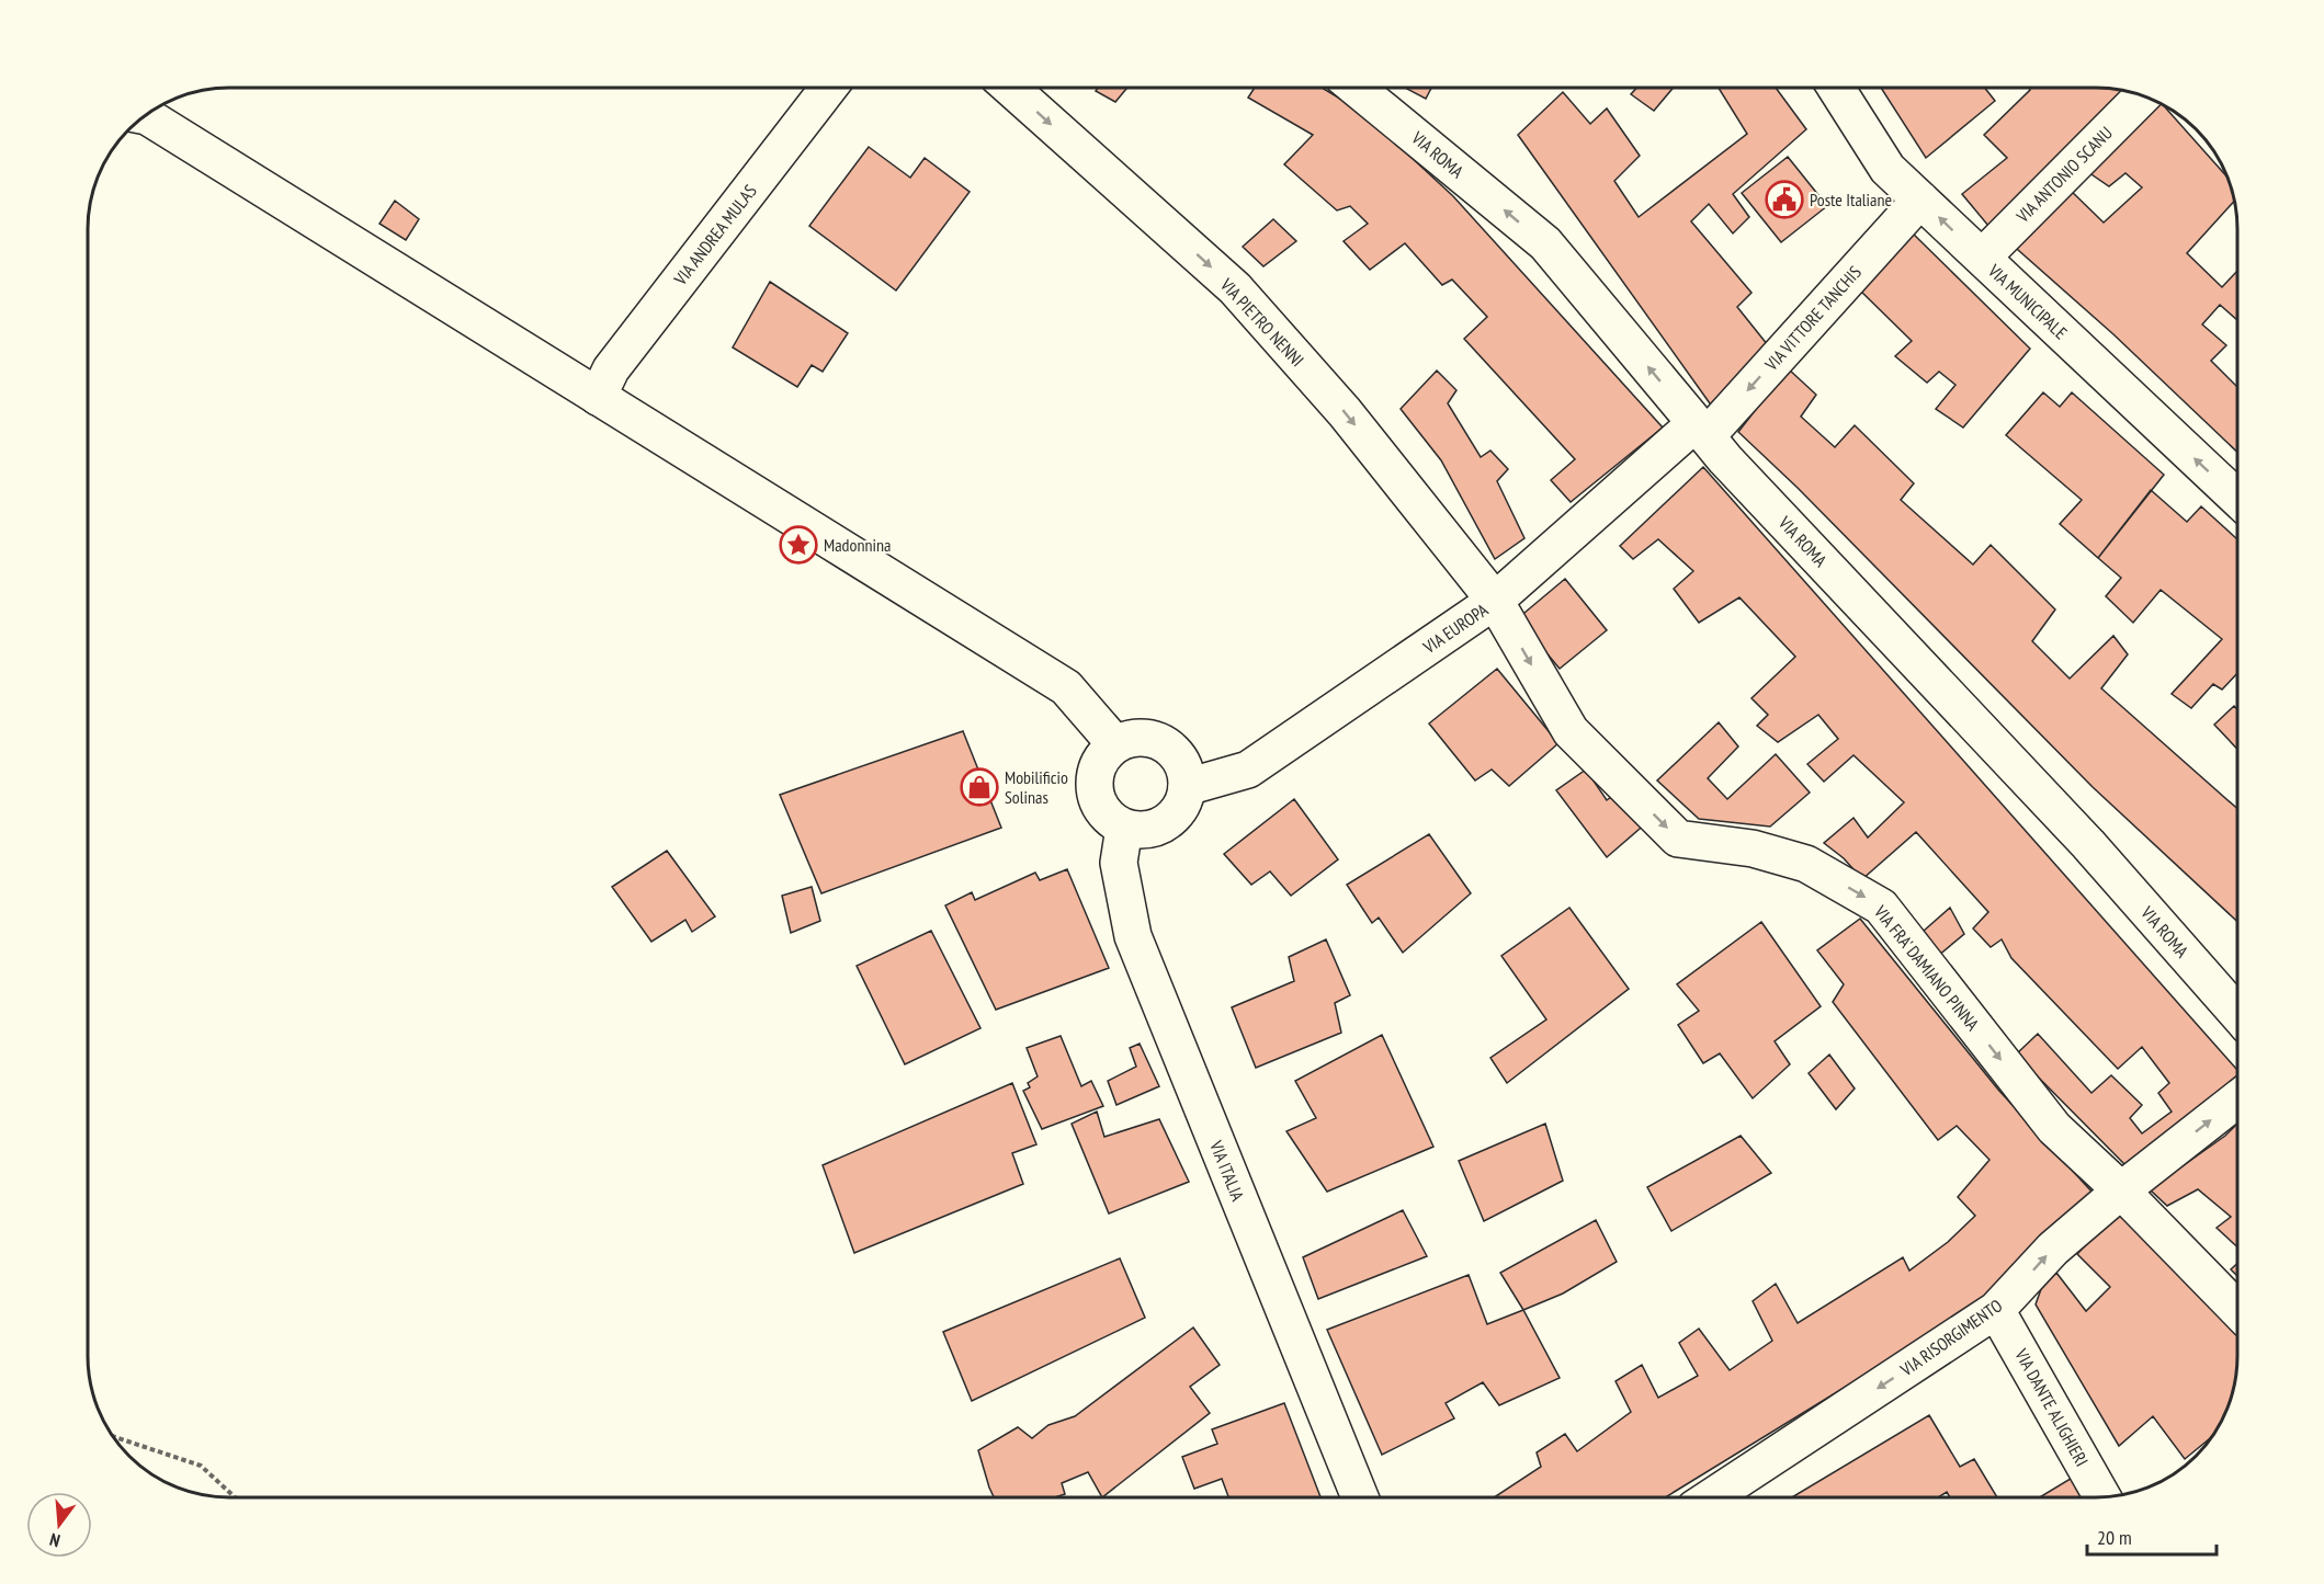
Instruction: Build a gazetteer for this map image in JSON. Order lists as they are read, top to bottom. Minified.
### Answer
{"streets":{"street":["VIA ROMA","VIA ANTONIO SCANU","VIA ANDREA MULAS","VIA MUNICIPALE","VIA VITTORE TANCHIS","VIA PIETRO NENNI","VIA EUROPA","VIA FRA' DAMIANO PINNA","VIA ITALIA","VIA RISORGIMENTO","VIA DANTE ALIGHIERI"]},"crossings":[["VIA ROMA","VIA VITTORE TANCHIS"],["VIA ROMA","VIA EUROPA"],["VIA ANTONIO SCANU","VIA MUNICIPALE"],["VIA MUNICIPALE","VIA VITTORE TANCHIS"],["VIA VITTORE TANCHIS","VIA EUROPA"],["VIA PIETRO NENNI","VIA EUROPA"],["VIA PIETRO NENNI","VIA FRA' DAMIANO PINNA"],["VIA EUROPA","VIA FRA' DAMIANO PINNA"],["VIA EUROPA","VIA ITALIA"],["VIA FRA' DAMIANO PINNA","VIA RISORGIMENTO"],["VIA RISORGIMENTO","VIA DANTE ALIGHIERI"]],"one_way":["VIA ROMA","VIA MUNICIPALE","VIA VITTORE TANCHIS","VIA PIETRO NENNI","VIA FRA' DAMIANO PINNA"],"places":{"public building":["Poste Italiane"],"place":["Madonnina"],"shop":["Mobilificio Solinas"]},"scale_bar":"20 m","north":"bottom"}
